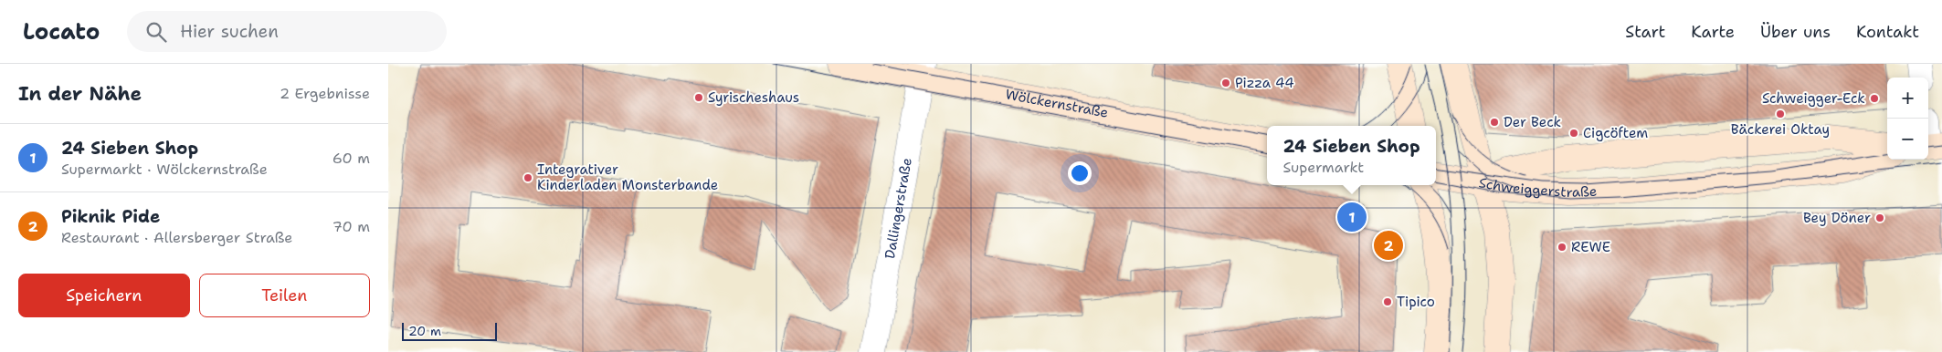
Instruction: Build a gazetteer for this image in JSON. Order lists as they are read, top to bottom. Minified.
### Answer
{"streets":{"main road":["Wölckernstraße","Schweiggerstraße"],"street":["Dallingerstraße"]},"crossings":[["Wölckernstraße","Dallingerstraße"]],"places":["Pizza 44","Syrischeshaus","Schweigger-Eck","Bäckerei Oktay","Der Beck","Cigcöftem","Integrativer Kinderladen Monsterbande","Bey Döner","REWE","Tipico"],"scale_bar":"20 m","page":{"header":"Locato","search":"Hier suchen","nav":["Start","Karte","Über uns","Kontakt"],"heading":["In der Nähe","2 Ergebnisse"],"map_buttons":["+","−"],"list":[{"mark":"1","name":"24 Sieben Shop","note":"Supermarkt · Wölckernstraße","value":"60 m"},{"mark":"2","name":"Piknik Pide","note":"Restaurant · Allersberger Straße","value":"70 m"}],"popup":["24 Sieben Shop","Supermarkt"],"pins":["1","2"],"buttons":["Speichern","Teilen"],"scale":"20 m"}}
